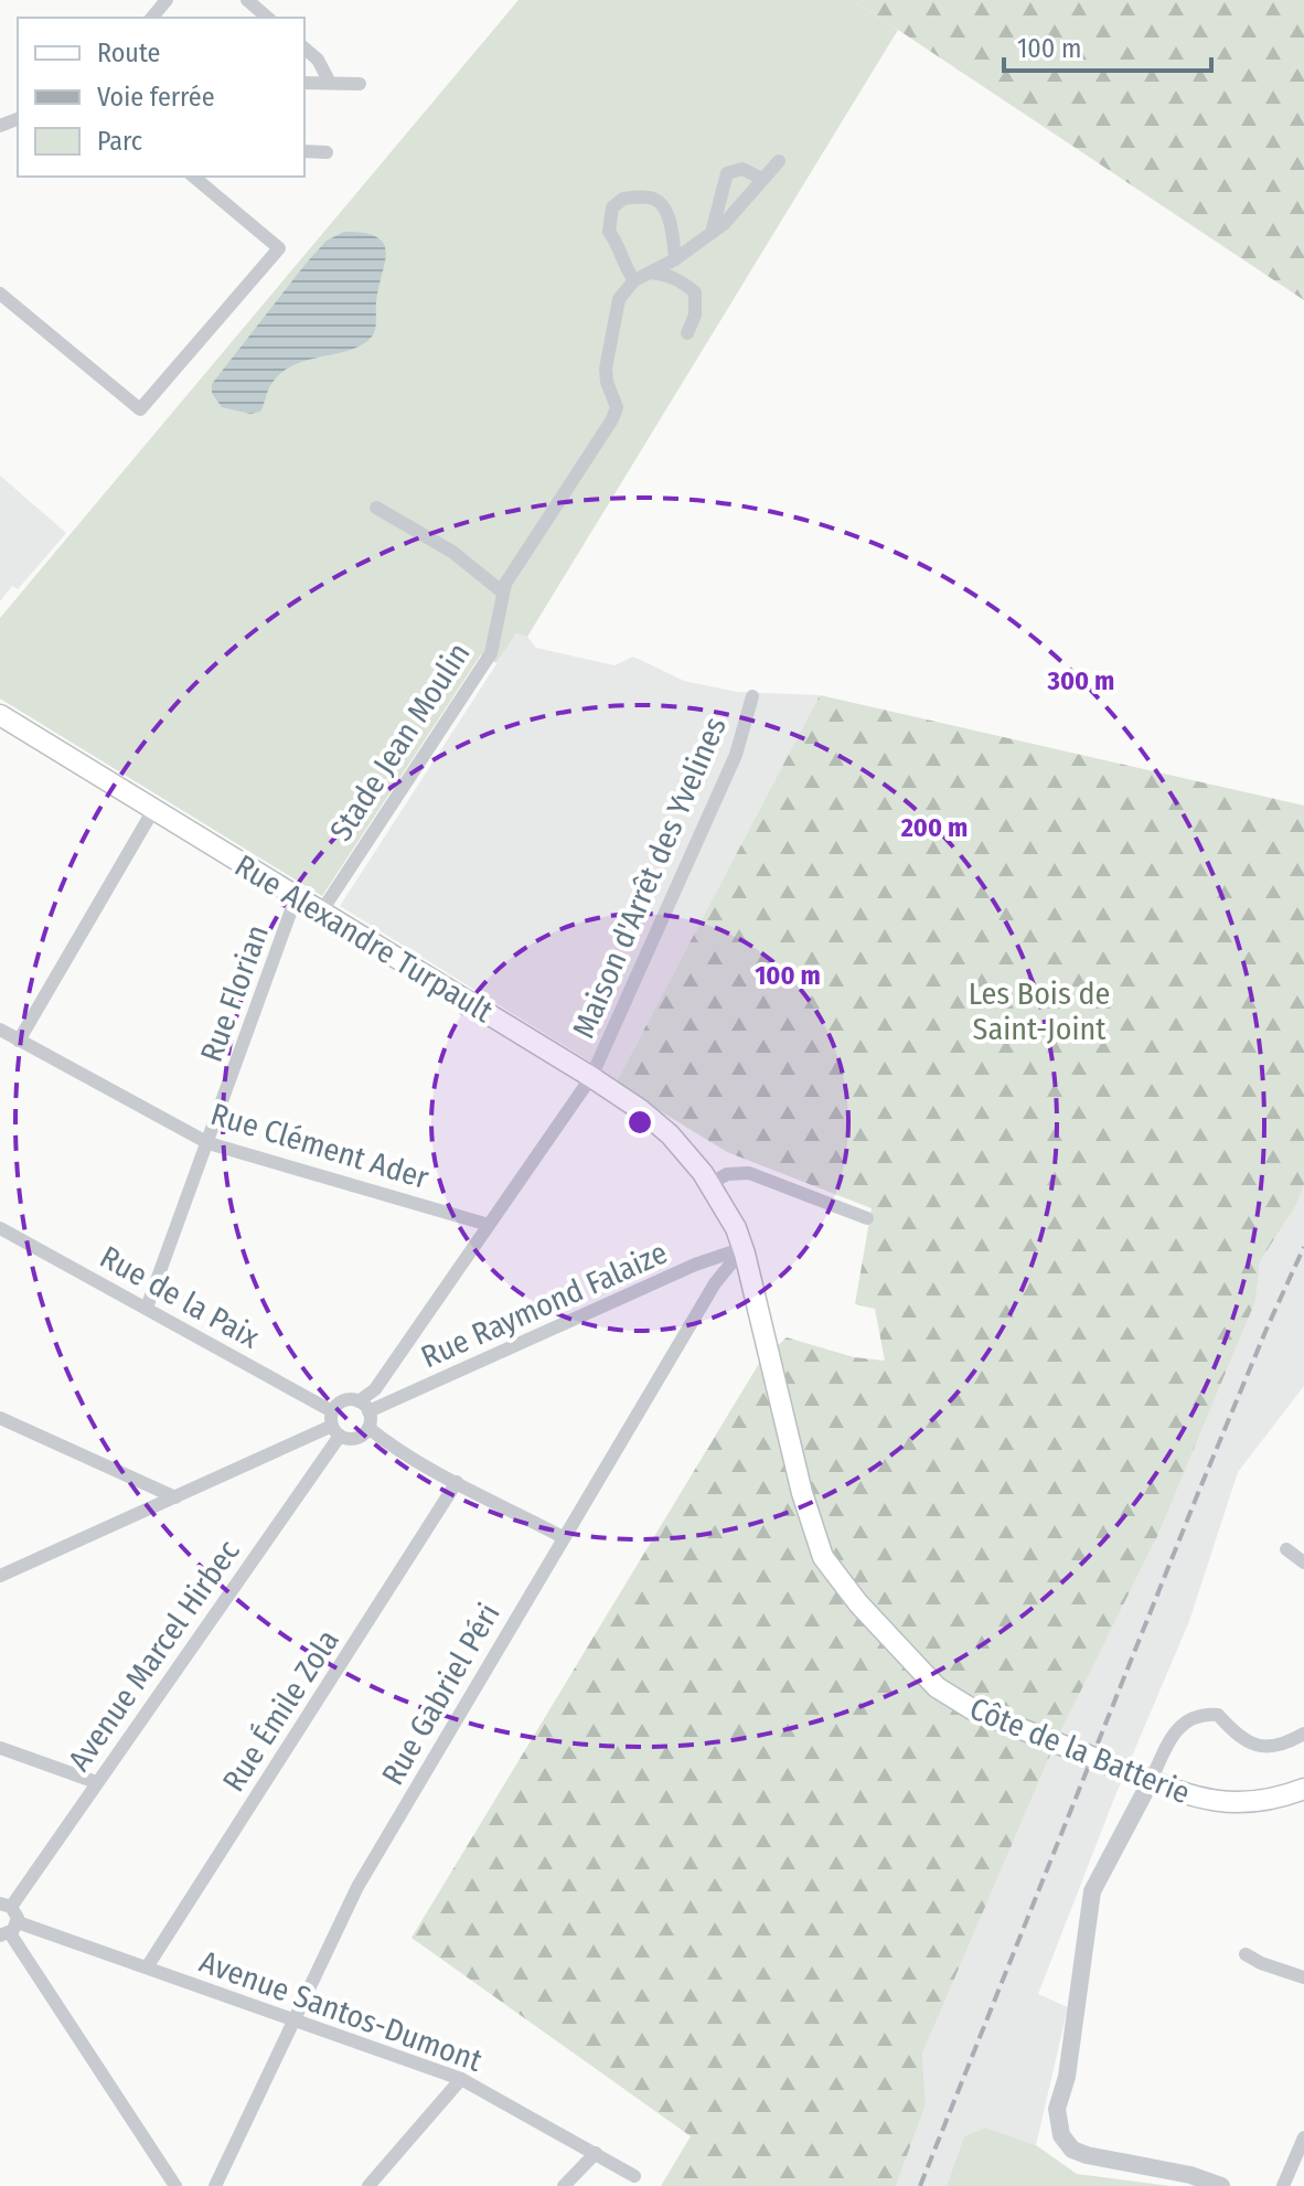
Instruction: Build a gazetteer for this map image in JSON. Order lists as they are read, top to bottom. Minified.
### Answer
{"streets":{"main road":["Rue Alexandre Turpault","Côte de la Batterie"],"street":["Stade Jean Moulin","Maison d'Arrêt des Yvelines","Rue Florian","Rue Clément Ader","Rue de la Paix","Rue Raymond Falaize","Avenue Marcel Hirbec","Rue Gabriel Péri","Rue Émile Zola","Avenue Santos-Dumont"]},"crossings":[["Stade Jean Moulin","Rue Alexandre Turpault"],["Maison d'Arrêt des Yvelines","Rue Alexandre Turpault"],["Rue Alexandre Turpault","Rue Florian"],["Rue Alexandre Turpault","Rue Raymond Falaize"],["Rue Alexandre Turpault","Rue Gabriel Péri"],["Rue Alexandre Turpault","Côte de la Batterie"],["Rue Florian","Rue Clément Ader"],["Rue Florian","Rue de la Paix"],["Rue de la Paix","Rue Raymond Falaize"],["Rue de la Paix","Avenue Marcel Hirbec"],["Rue Raymond Falaize","Avenue Marcel Hirbec"],["Rue Raymond Falaize","Rue Gabriel Péri"],["Rue Gabriel Péri","Avenue Santos-Dumont"],["Rue Émile Zola","Avenue Santos-Dumont"]],"parks":["Les Bois de Saint-Joint"],"legend":["Route","Voie ferrée","Parc"],"scale_bar":"100 m","rings":["300 m","200 m","100 m"]}
